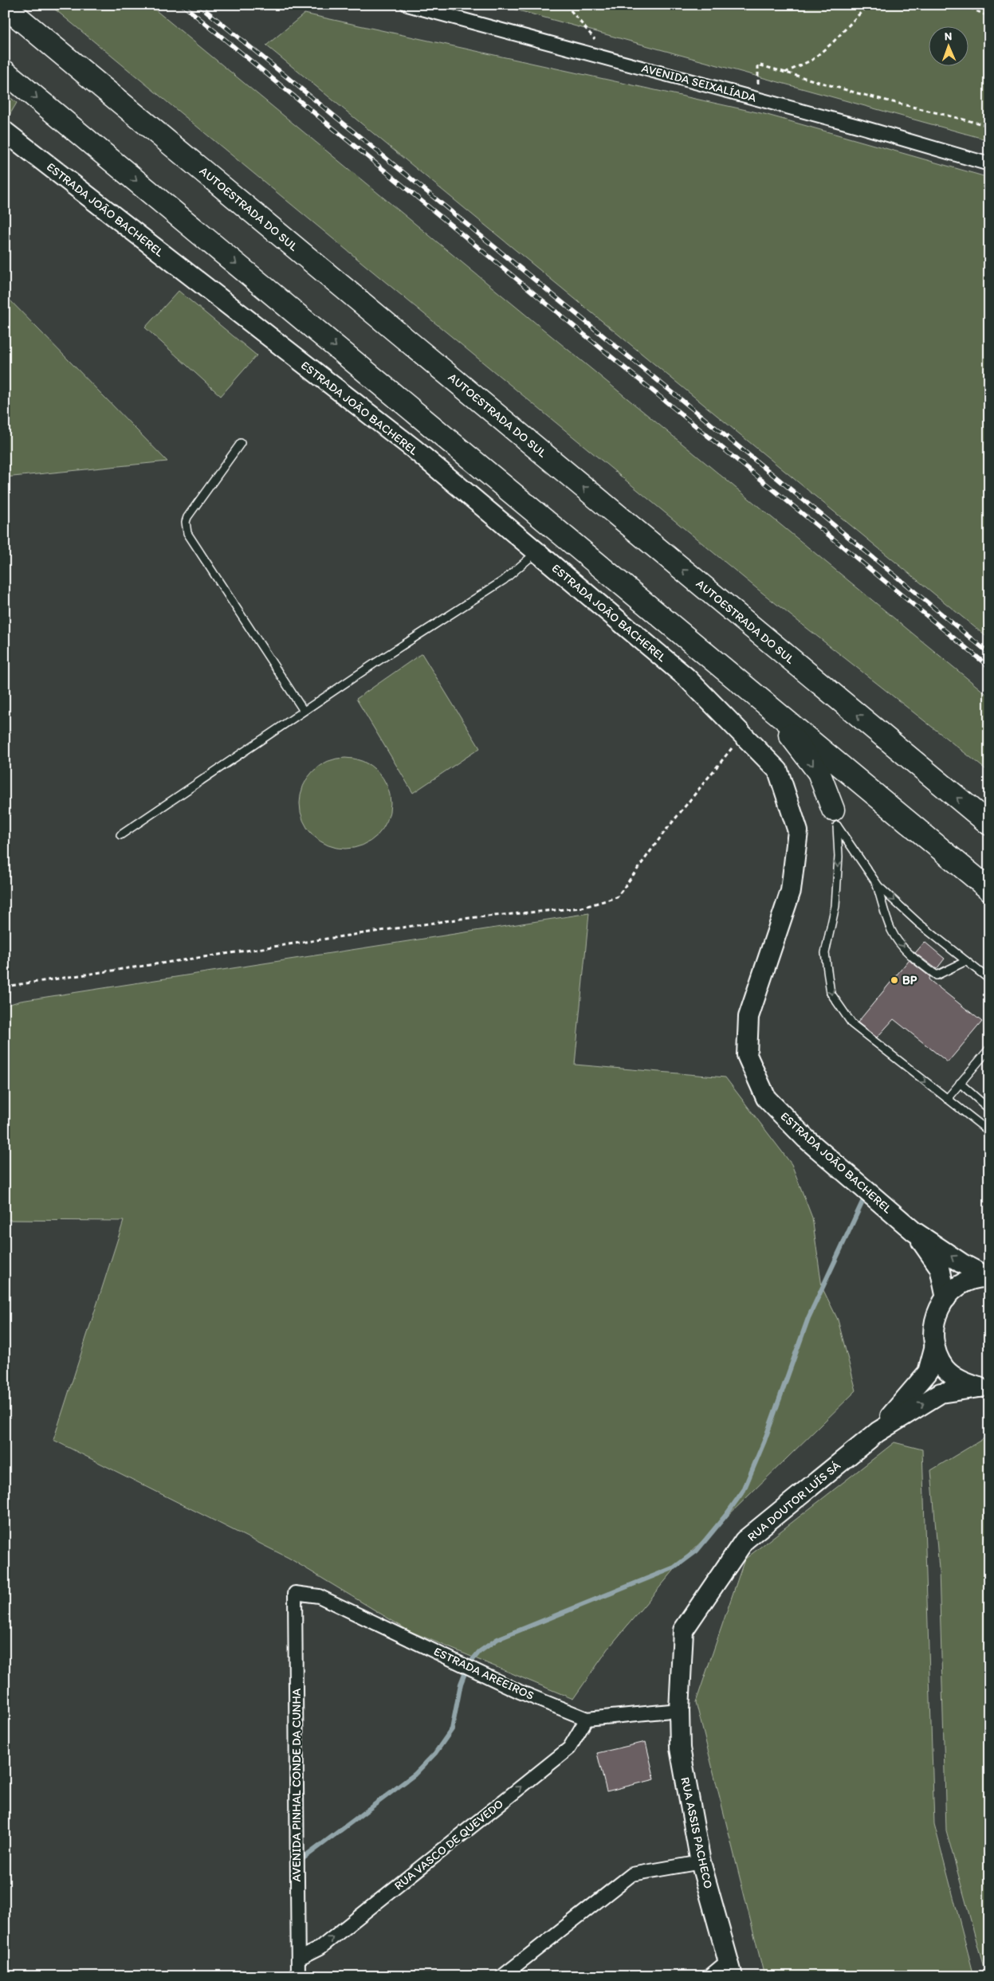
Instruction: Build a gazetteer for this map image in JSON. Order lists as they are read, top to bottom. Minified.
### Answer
{"streets":{"highway":["AUTOESTRADA DO SUL"],"street":["AVENIDA SEIXALÍADA","ESTRADA JOÃO BACHEREL","RUA DOUTOR LUÍS SÁ","ESTRADA AREEIROS","AVENIDA PINHAL CONDE DA CUNHA","RUA ASSIS PACHECO","RUA VASCO DE QUEVEDO"]},"crossings":[["RUA DOUTOR LUÍS SÁ","ESTRADA AREEIROS"],["RUA DOUTOR LUÍS SÁ","RUA ASSIS PACHECO"],["ESTRADA AREEIROS","AVENIDA PINHAL CONDE DA CUNHA"],["ESTRADA AREEIROS","RUA ASSIS PACHECO"],["ESTRADA AREEIROS","RUA VASCO DE QUEVEDO"],["AVENIDA PINHAL CONDE DA CUNHA","RUA VASCO DE QUEVEDO"]],"one_way":["RUA VASCO DE QUEVEDO"],"places":["BP"],"north":"top"}
